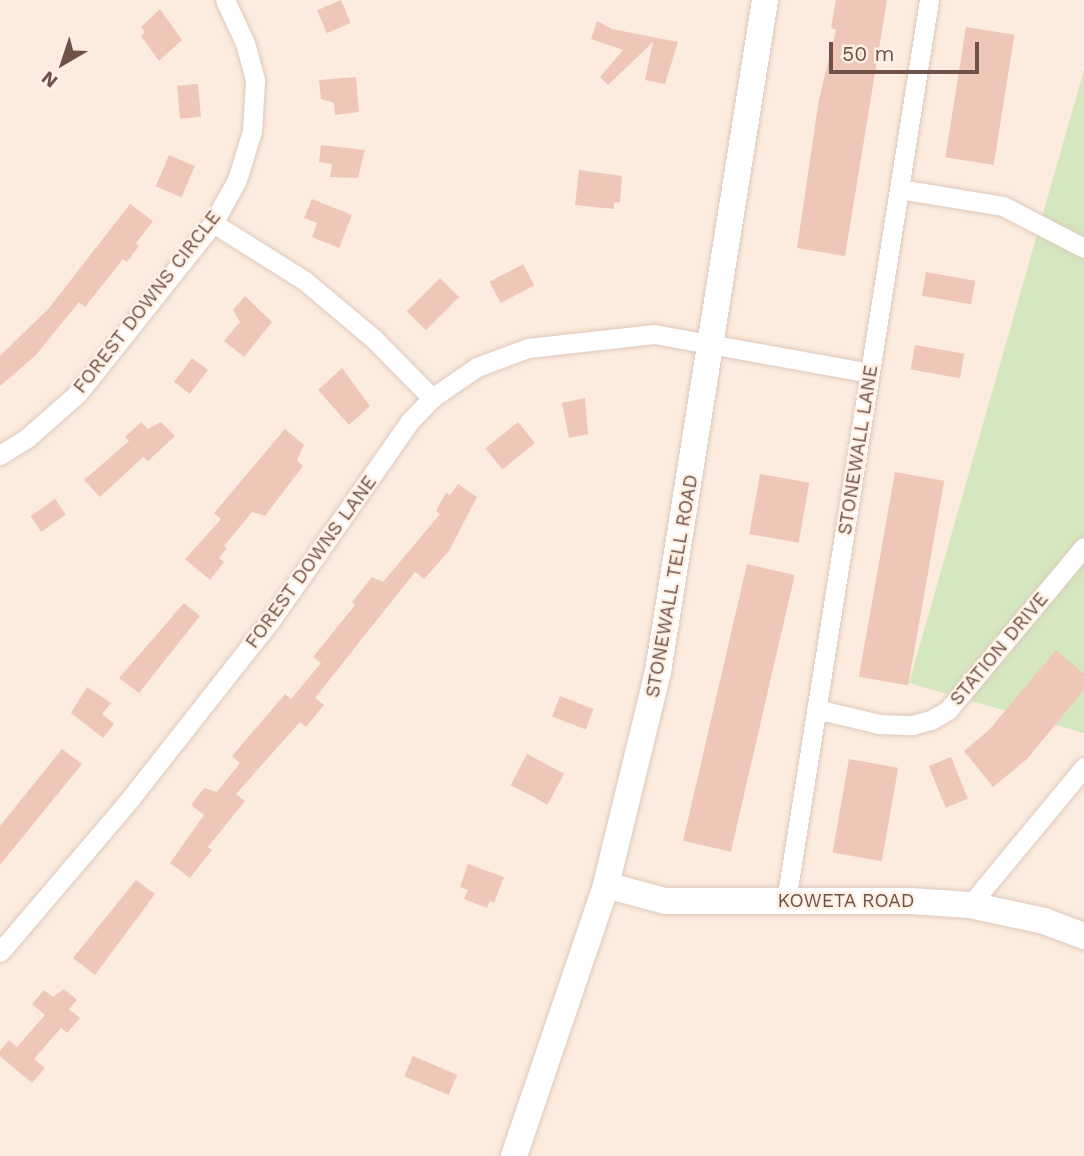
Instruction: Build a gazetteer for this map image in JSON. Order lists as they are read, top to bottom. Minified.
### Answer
{"streets":{"street":["FOREST DOWNS CIRCLE","STONEWALL LANE","FOREST DOWNS LANE","STONEWALL TELL ROAD","STATION DRIVE","KOWETA ROAD"]},"crossings":[["STONEWALL LANE","FOREST DOWNS LANE"],["STONEWALL LANE","STATION DRIVE"],["STONEWALL LANE","KOWETA ROAD"],["FOREST DOWNS LANE","STONEWALL TELL ROAD"],["STONEWALL TELL ROAD","KOWETA ROAD"]],"scale_bar":"50 m","north":"bottom left"}
